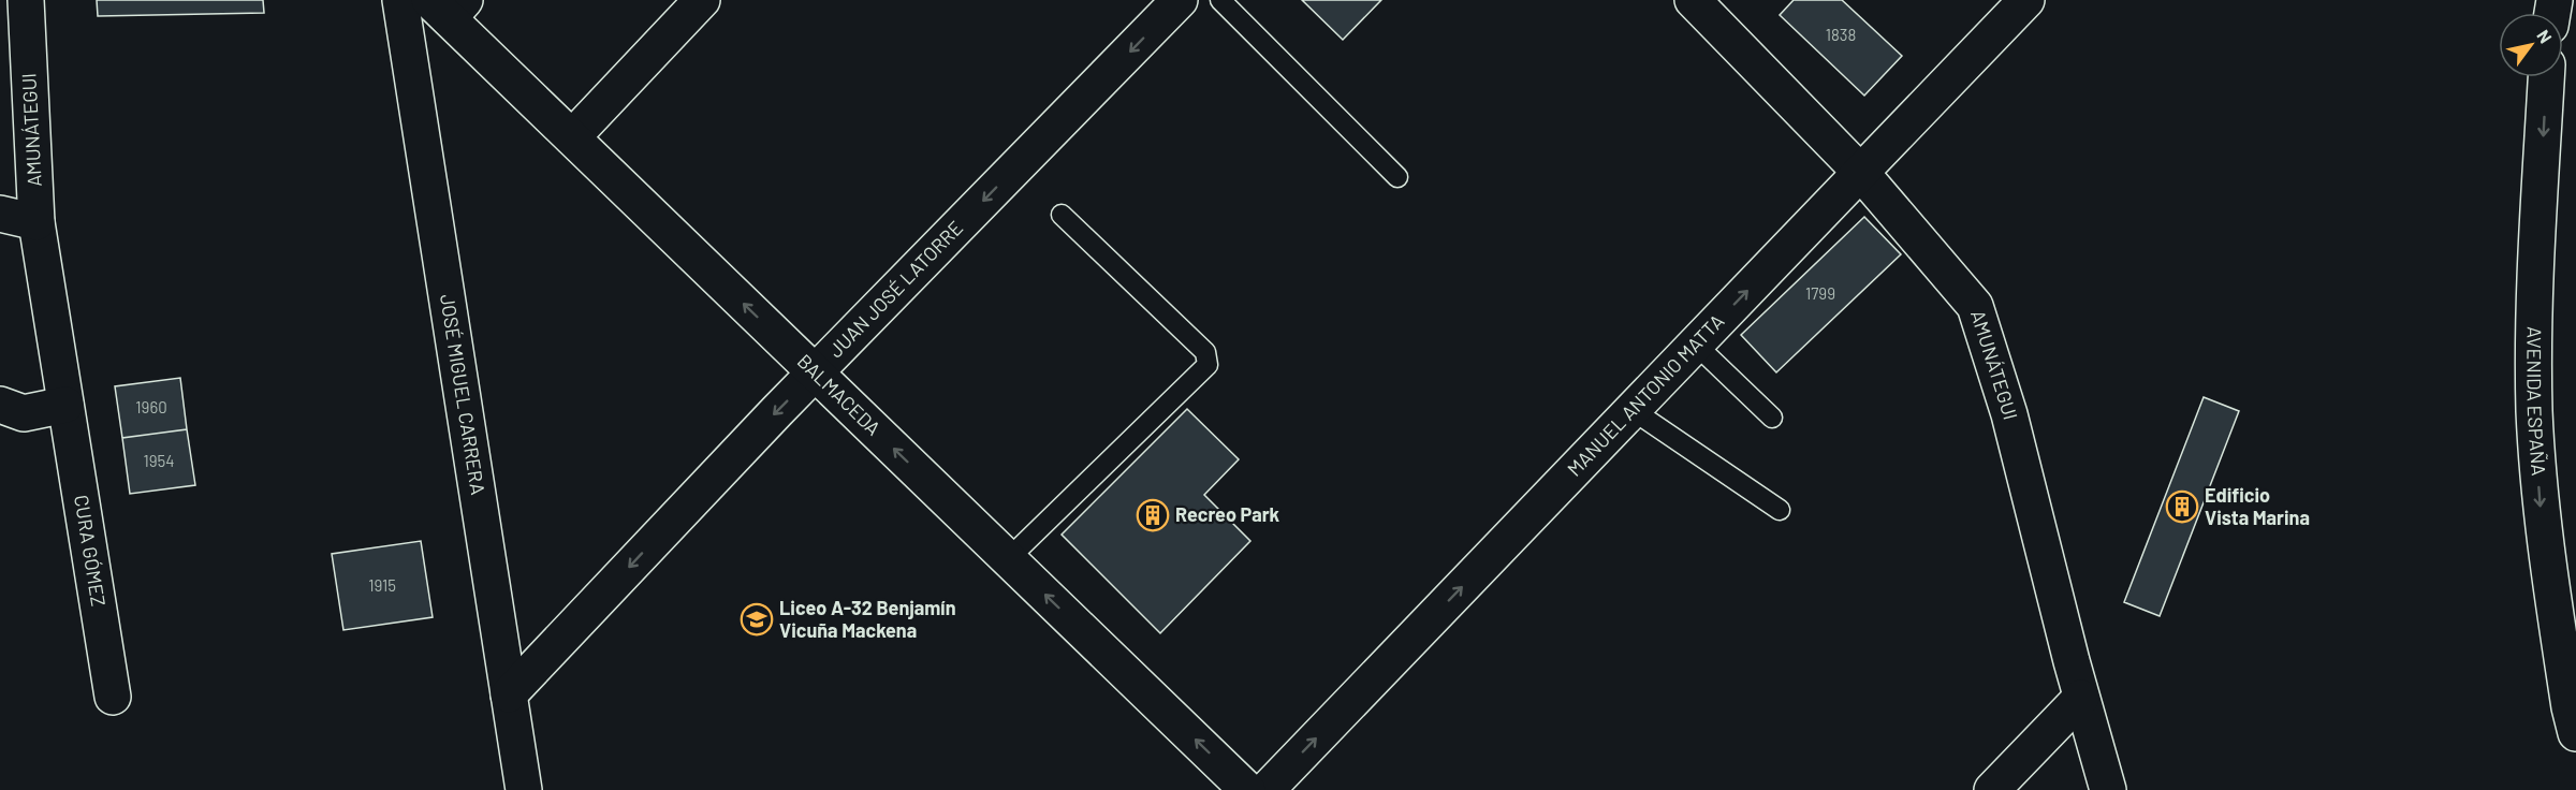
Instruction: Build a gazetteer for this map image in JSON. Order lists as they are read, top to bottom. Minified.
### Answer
{"streets":{"street":["AMUNÁTEGUI","JUAN JOSÉ LATORRE","JOSÉ MIGUEL CARRERA","BALMACEDA","MANUEL ANTONIO MATTA","AVENIDA ESPAÑA","CURA GÓMEZ"]},"crossings":[["AMUNÁTEGUI","MANUEL ANTONIO MATTA"],["AMUNÁTEGUI","CURA GÓMEZ"],["JUAN JOSÉ LATORRE","JOSÉ MIGUEL CARRERA"],["JUAN JOSÉ LATORRE","BALMACEDA"]],"one_way":["JUAN JOSÉ LATORRE","BALMACEDA","MANUEL ANTONIO MATTA","AVENIDA ESPAÑA"],"places":{"building":["Edificio Vista Marina","Recreo Park"],"school or university":["Liceo A-32 Benjamín Vicuña Mackena"]},"house_numbers":["1838","1799","1960","1954","1915"],"north":"top right"}
